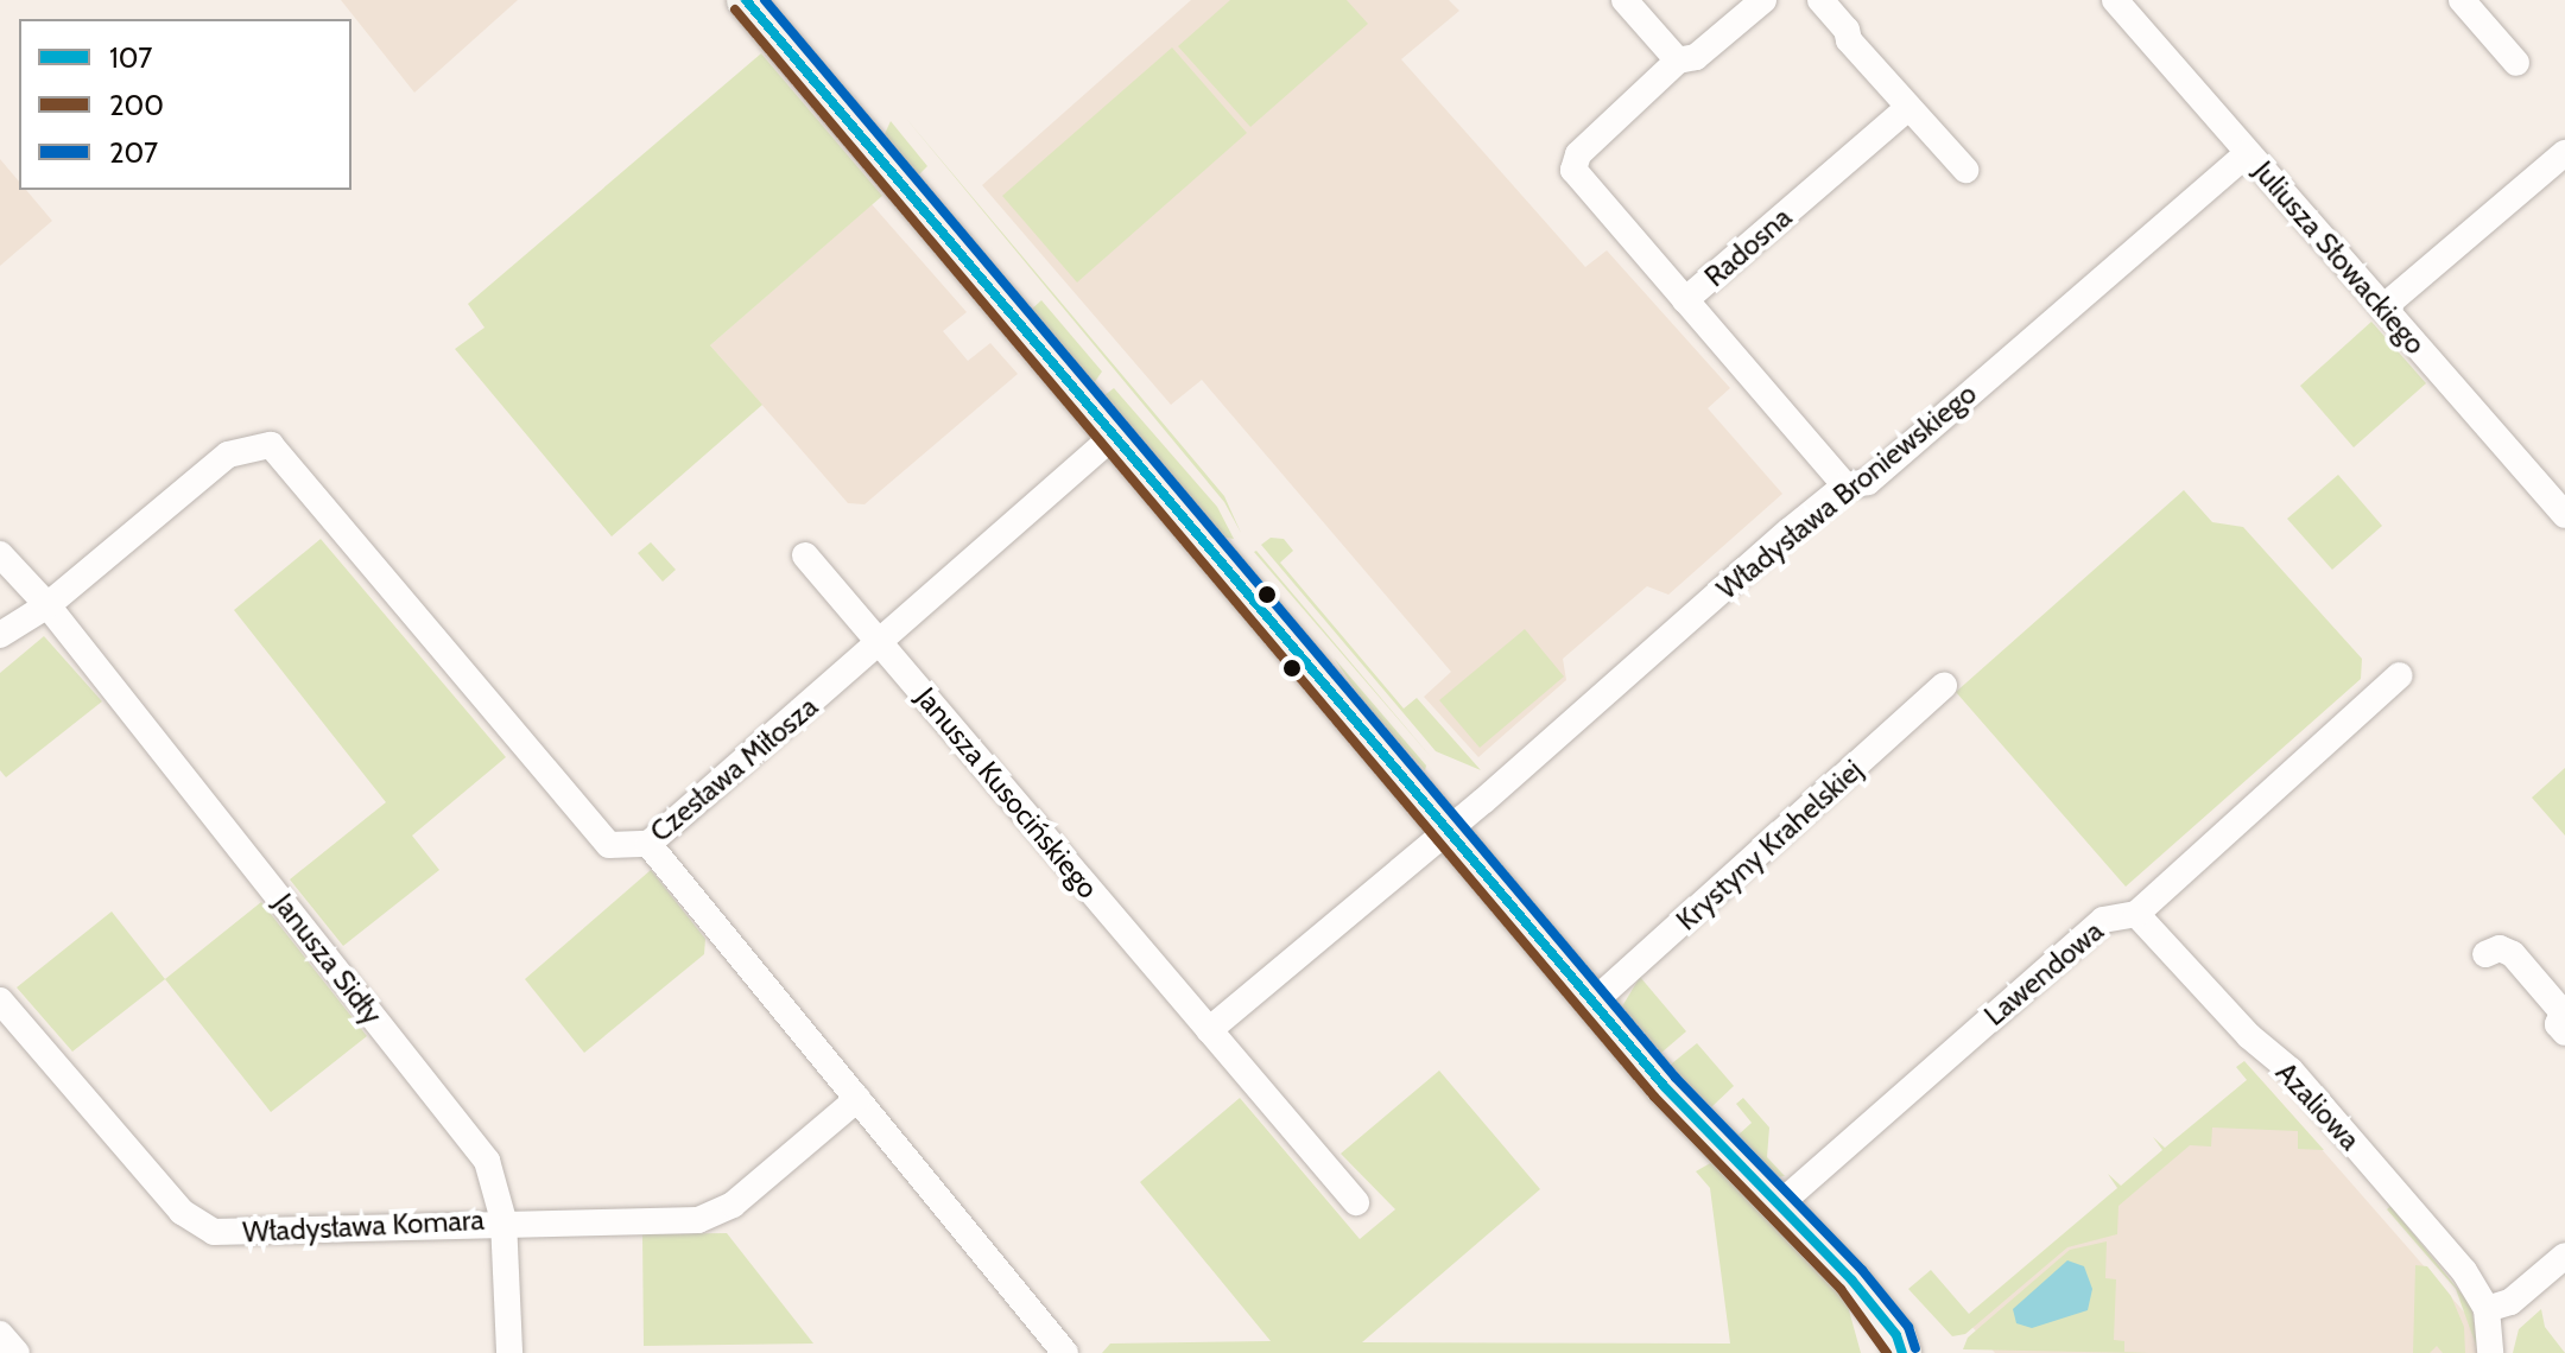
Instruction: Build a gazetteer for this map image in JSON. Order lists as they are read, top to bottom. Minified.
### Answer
{"streets":{"street":["Radosna","Juliusza Słowackiego","Władysława Broniewskiego","Czesława Miłosza","Janusza Kusocińskiego","Krystyny Krahelskiej","Janusza Sidły","Lawendowa","Azaliowa","Władysława Komara"]},"crossings":[["Radosna","Władysława Broniewskiego"],["Juliusza Słowackiego","Władysława Broniewskiego"],["Czesława Miłosza","Janusza Kusocińskiego"],["Czesława Miłosza","Janusza Sidły"],["Janusza Sidły","Władysława Komara"],["Lawendowa","Azaliowa"]],"lines":["transit line 107","transit line 207","transit line 200"],"legend":["107","200","207"]}
